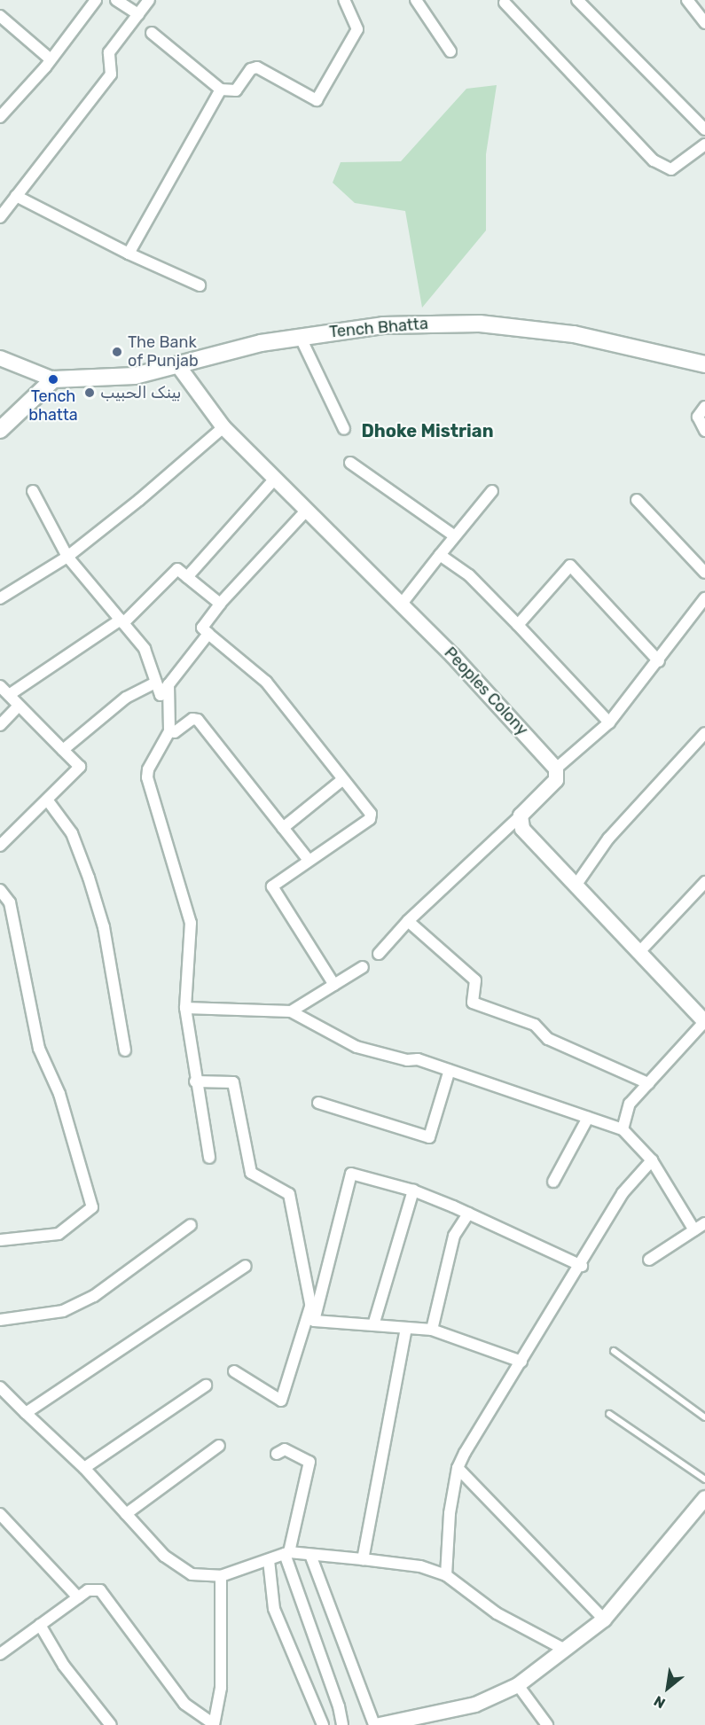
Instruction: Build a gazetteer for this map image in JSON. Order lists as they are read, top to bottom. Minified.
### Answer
{"streets":{"main road":["Tench Bhatta"],"street":["Peoples Colony"]},"crossings":[["Tench Bhatta","Peoples Colony"]],"districts":["Dhoke Mistrian"],"places":["The Bank of Punjab","Tench bhatta","بينک الحبيب"],"north":"bottom left"}
